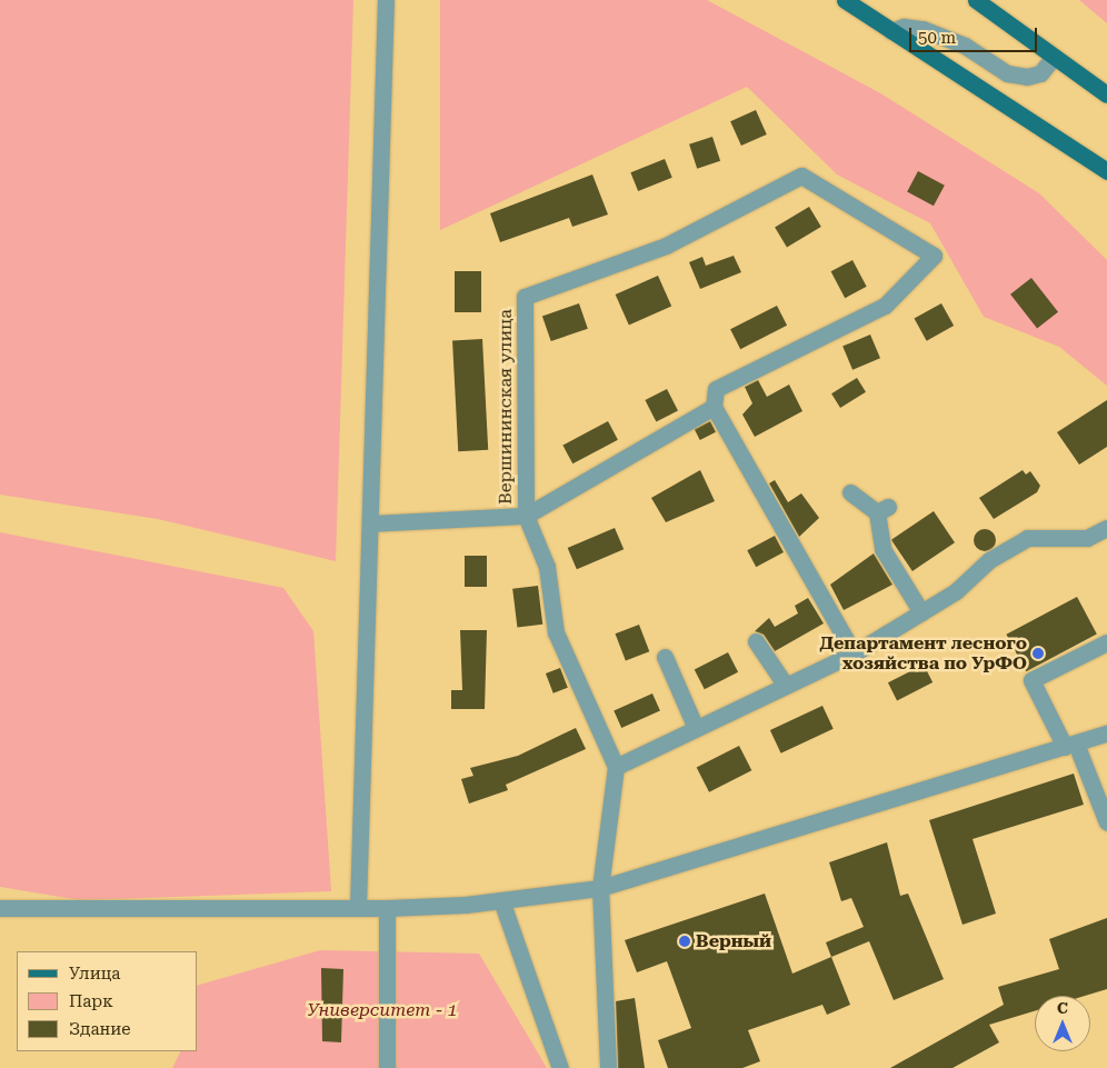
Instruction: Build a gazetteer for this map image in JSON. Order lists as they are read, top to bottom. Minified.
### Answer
{"streets":{"street":["Вершининская улица"]},"parks":["Университет - 1"],"places":["Департамент лесного хозяйства по УрФО","Верный"],"legend":["Улица","Парк","Здание"],"scale_bar":"50 m","north":"top"}
